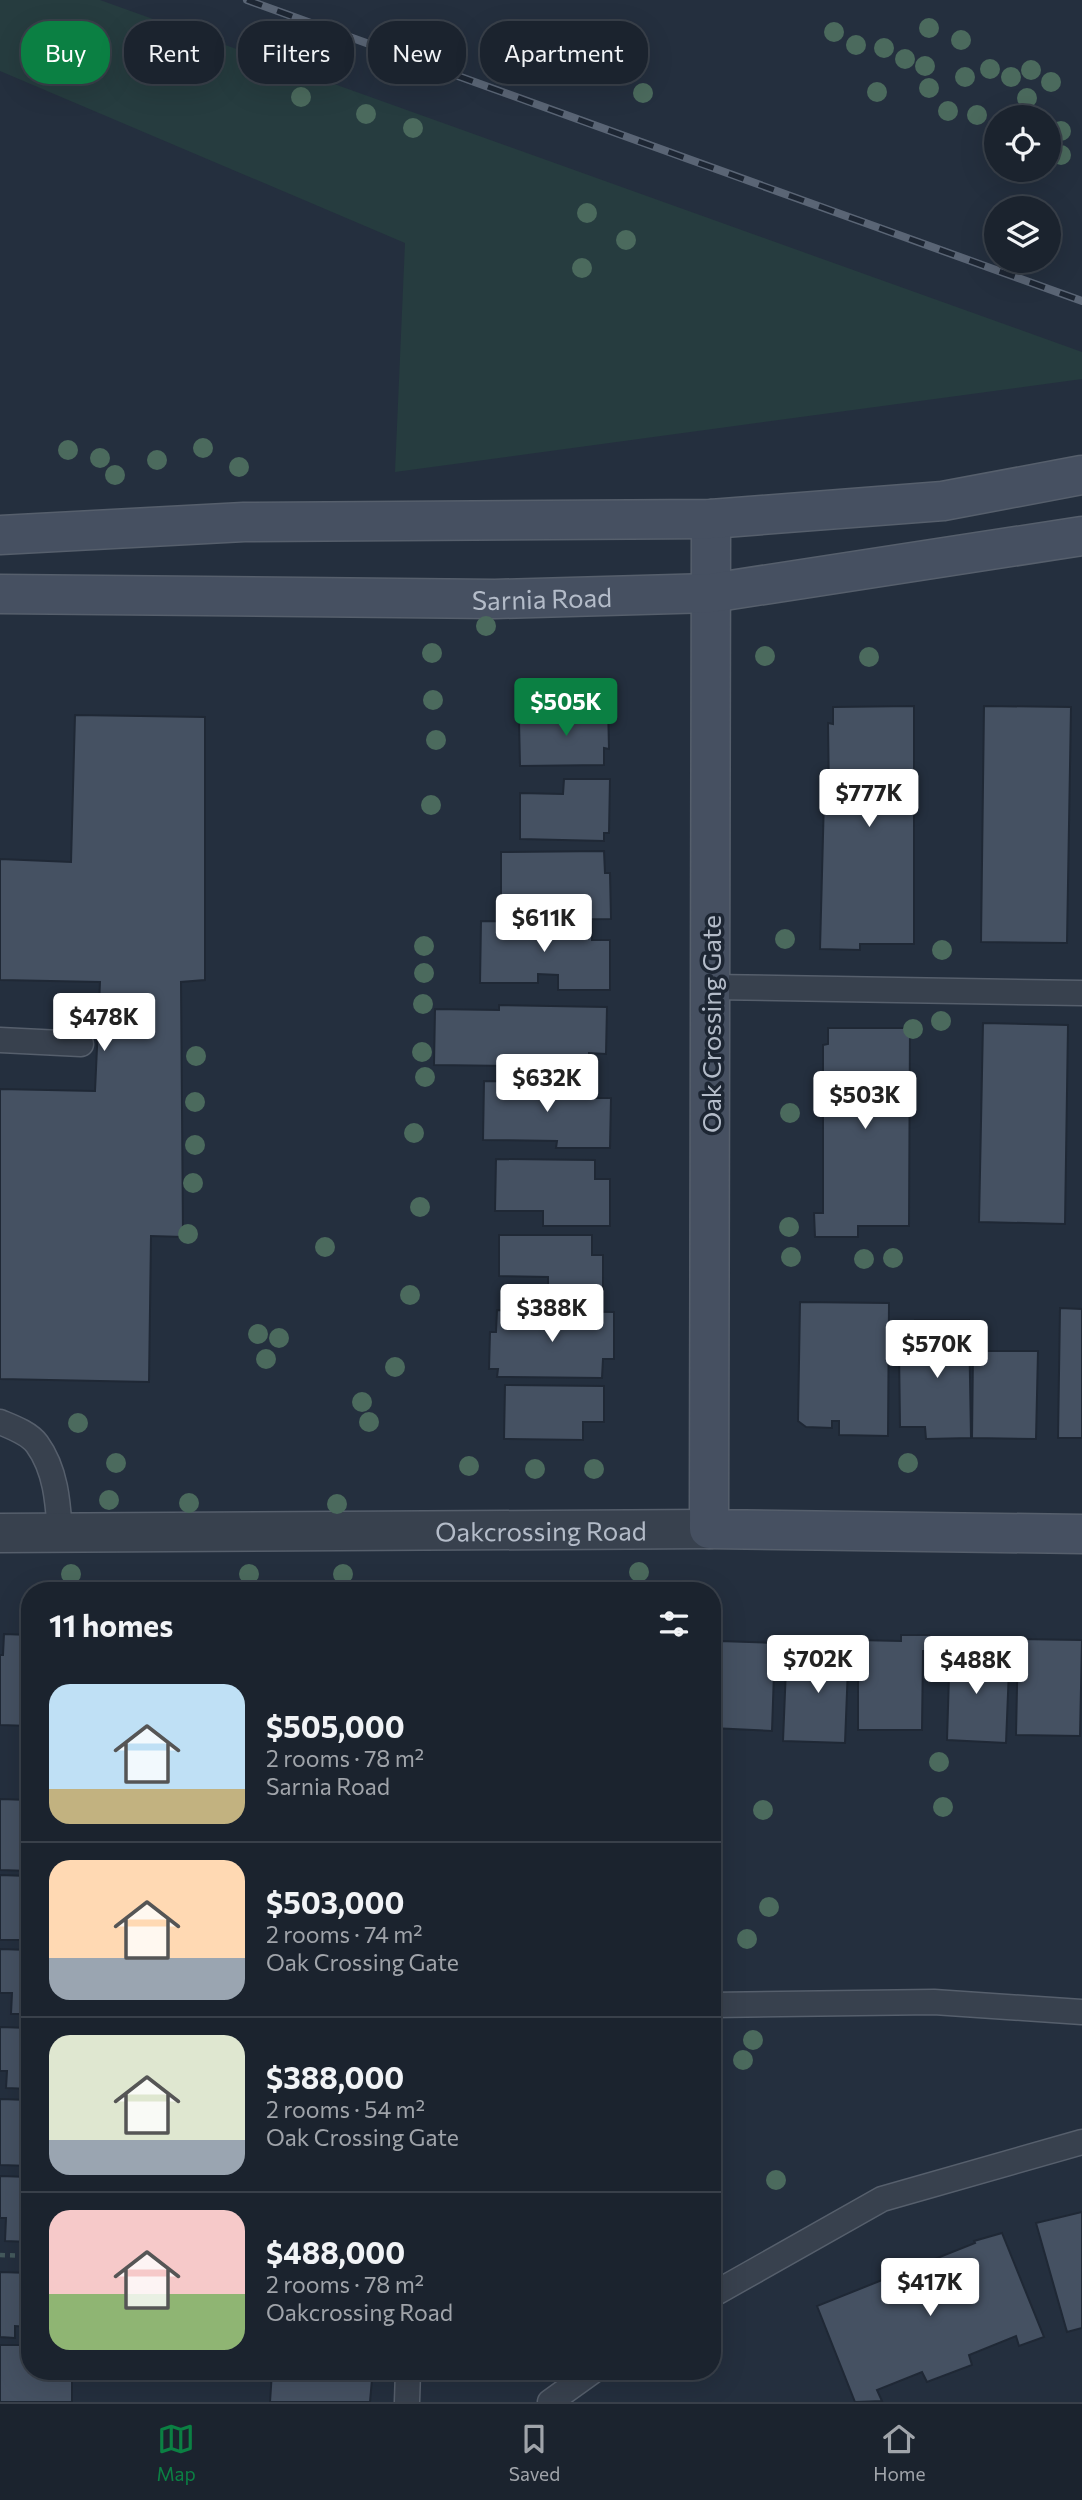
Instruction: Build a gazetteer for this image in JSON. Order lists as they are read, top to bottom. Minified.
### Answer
{"streets":{"main road":["Sarnia Road","Oak Crossing Gate","Oakcrossing Road"]},"crossings":[["Sarnia Road","Oak Crossing Gate"],["Oak Crossing Gate","Oakcrossing Road"]],"page":{"chip":["Buy","Rent","Filters","New","Apartment"],"price":["$505K","$777K","$611K","$478K","$632K","$503K","$388K","$570K","$702K","$488K","$417K"],"heading":"11 homes","list":[{"name":"$505,000","note":"2 rooms · 78 m² · Sarnia Road"},{"name":"$503,000","note":"2 rooms · 74 m² · Oak Crossing Gate"},{"name":"$388,000","note":"2 rooms · 54 m² · Oak Crossing Gate"},{"name":"$488,000","note":"2 rooms · 78 m² · Oakcrossing Road"}],"tabs":["Map","Saved","Home"]}}
